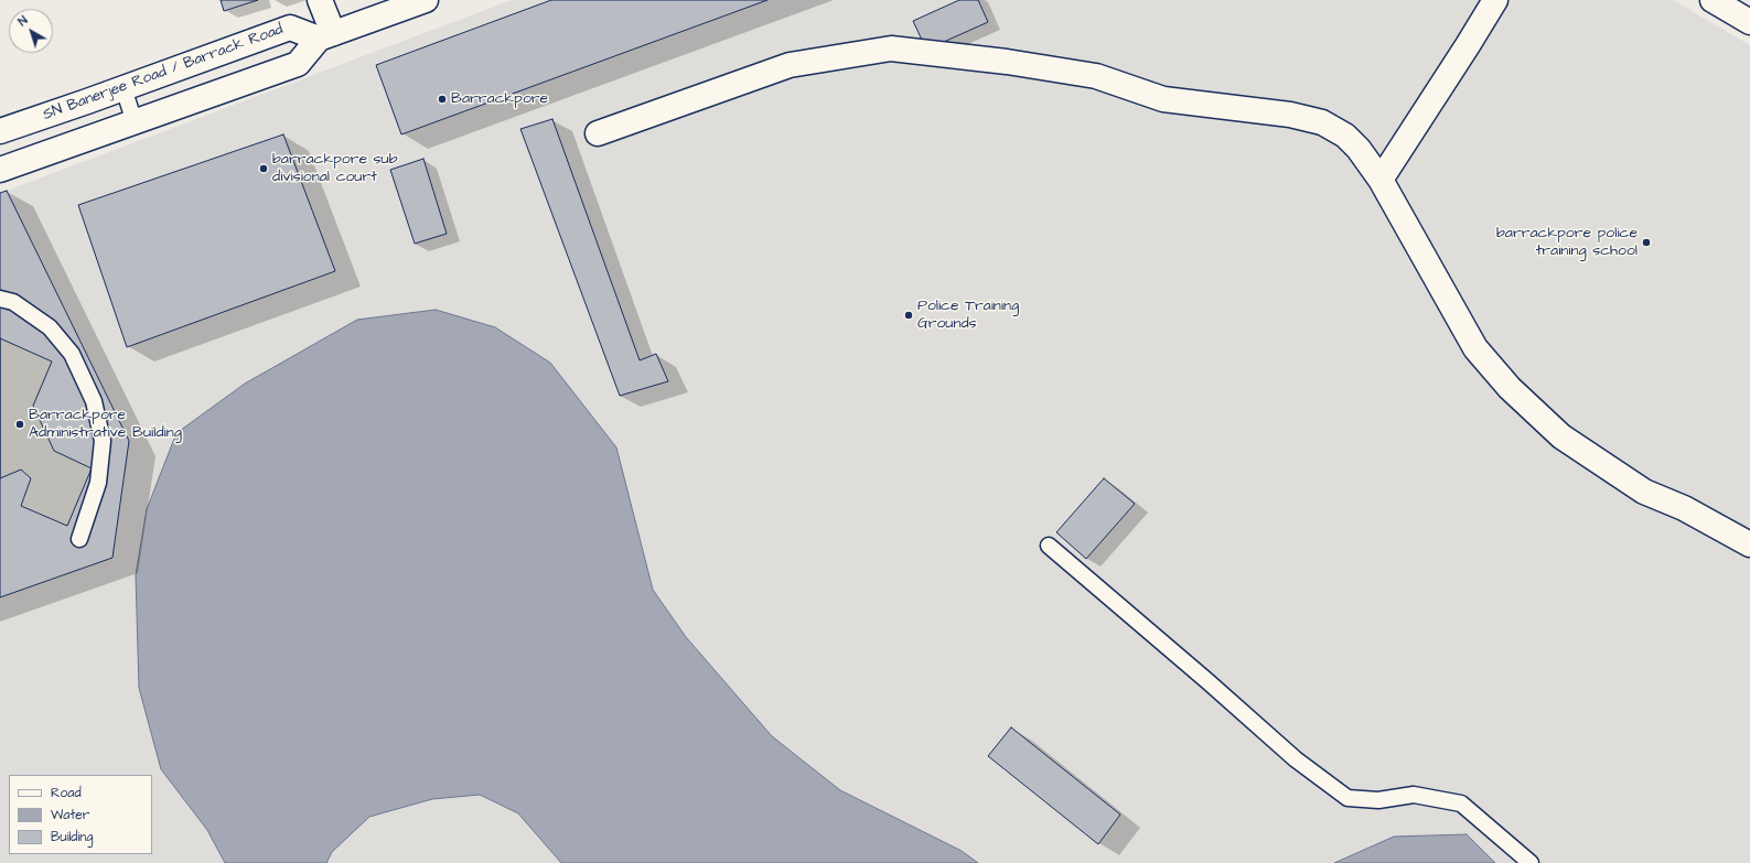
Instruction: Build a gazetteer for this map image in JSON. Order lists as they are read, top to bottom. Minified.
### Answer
{"streets":{"street":["SN Banerjee Road / Barrack Road"]},"places":["Barrackpore","barrackpore sub divisional court","barrackpore police training school","Police Training Grounds","Barrackpore Administrative Building"],"legend":["Road","Water","Building"],"north":"top left"}
